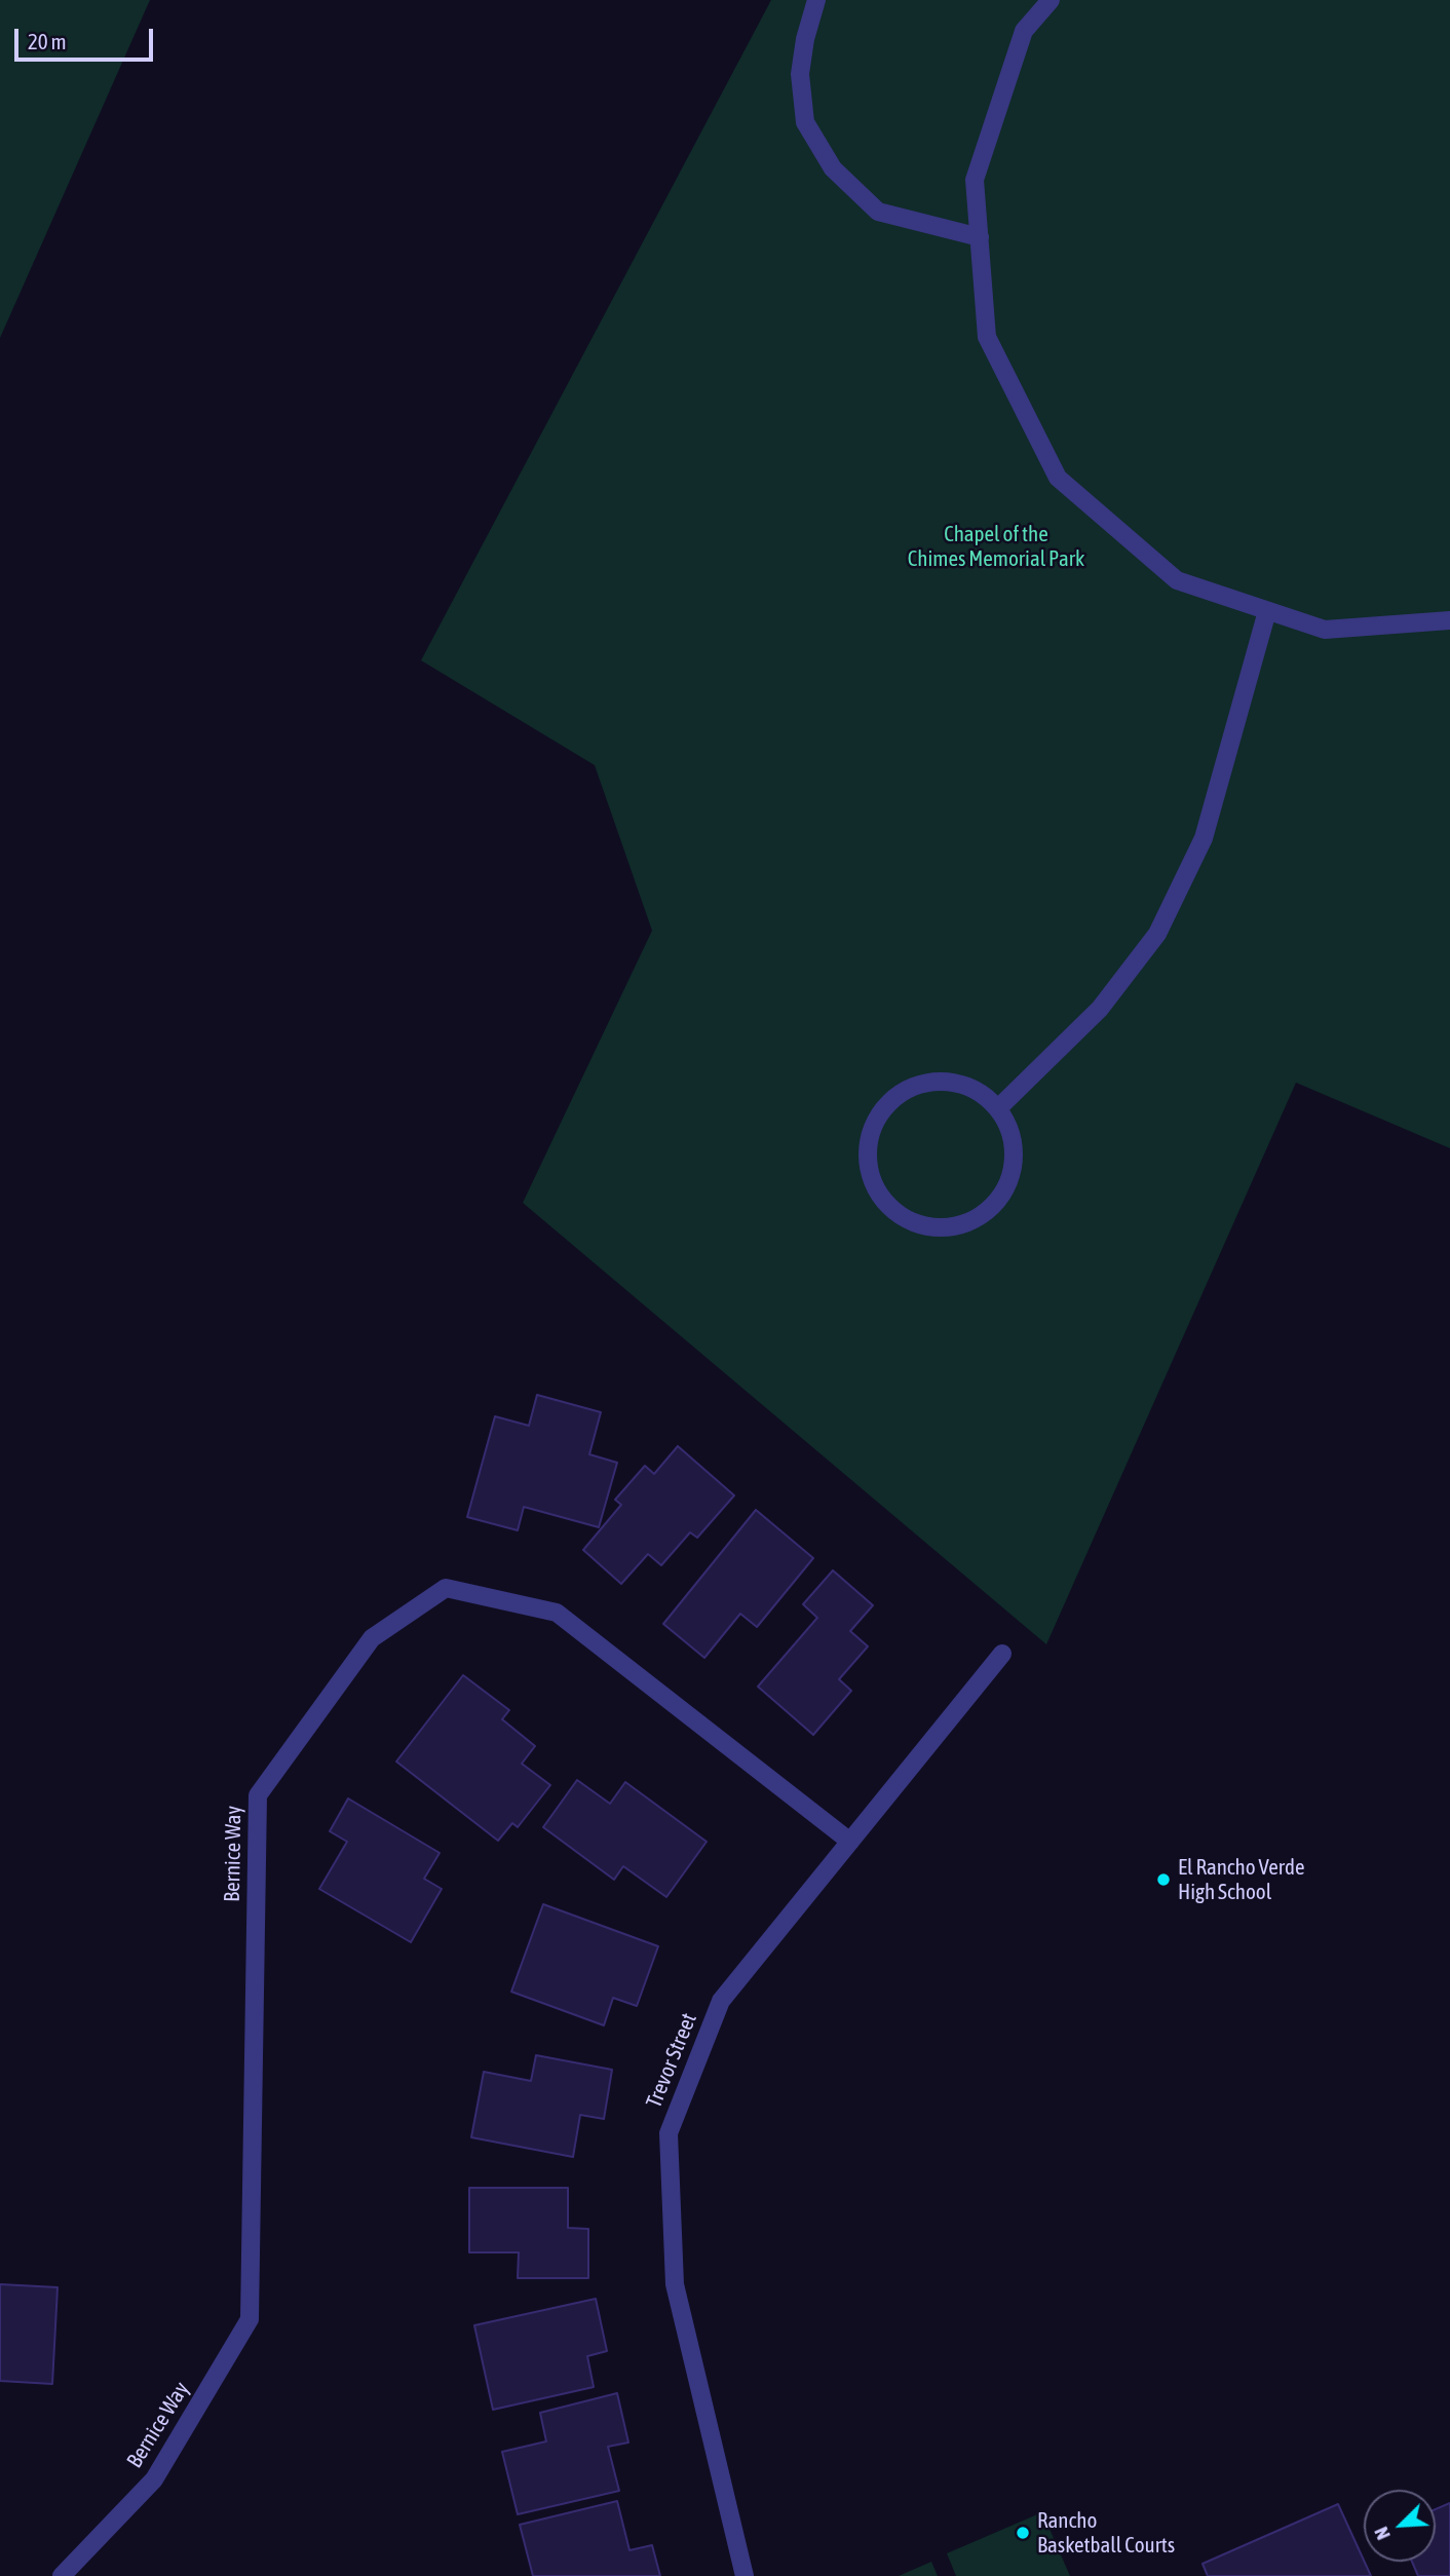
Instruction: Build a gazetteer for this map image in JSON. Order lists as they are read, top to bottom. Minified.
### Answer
{"streets":{"street":["Bernice Way","Trevor Street"]},"crossings":[["Bernice Way","Trevor Street"]],"parks":["Chapel of the Chimes Memorial Park"],"places":["El Rancho Verde High School","Rancho Basketball Courts"],"scale_bar":"20 m","north":"bottom left"}
